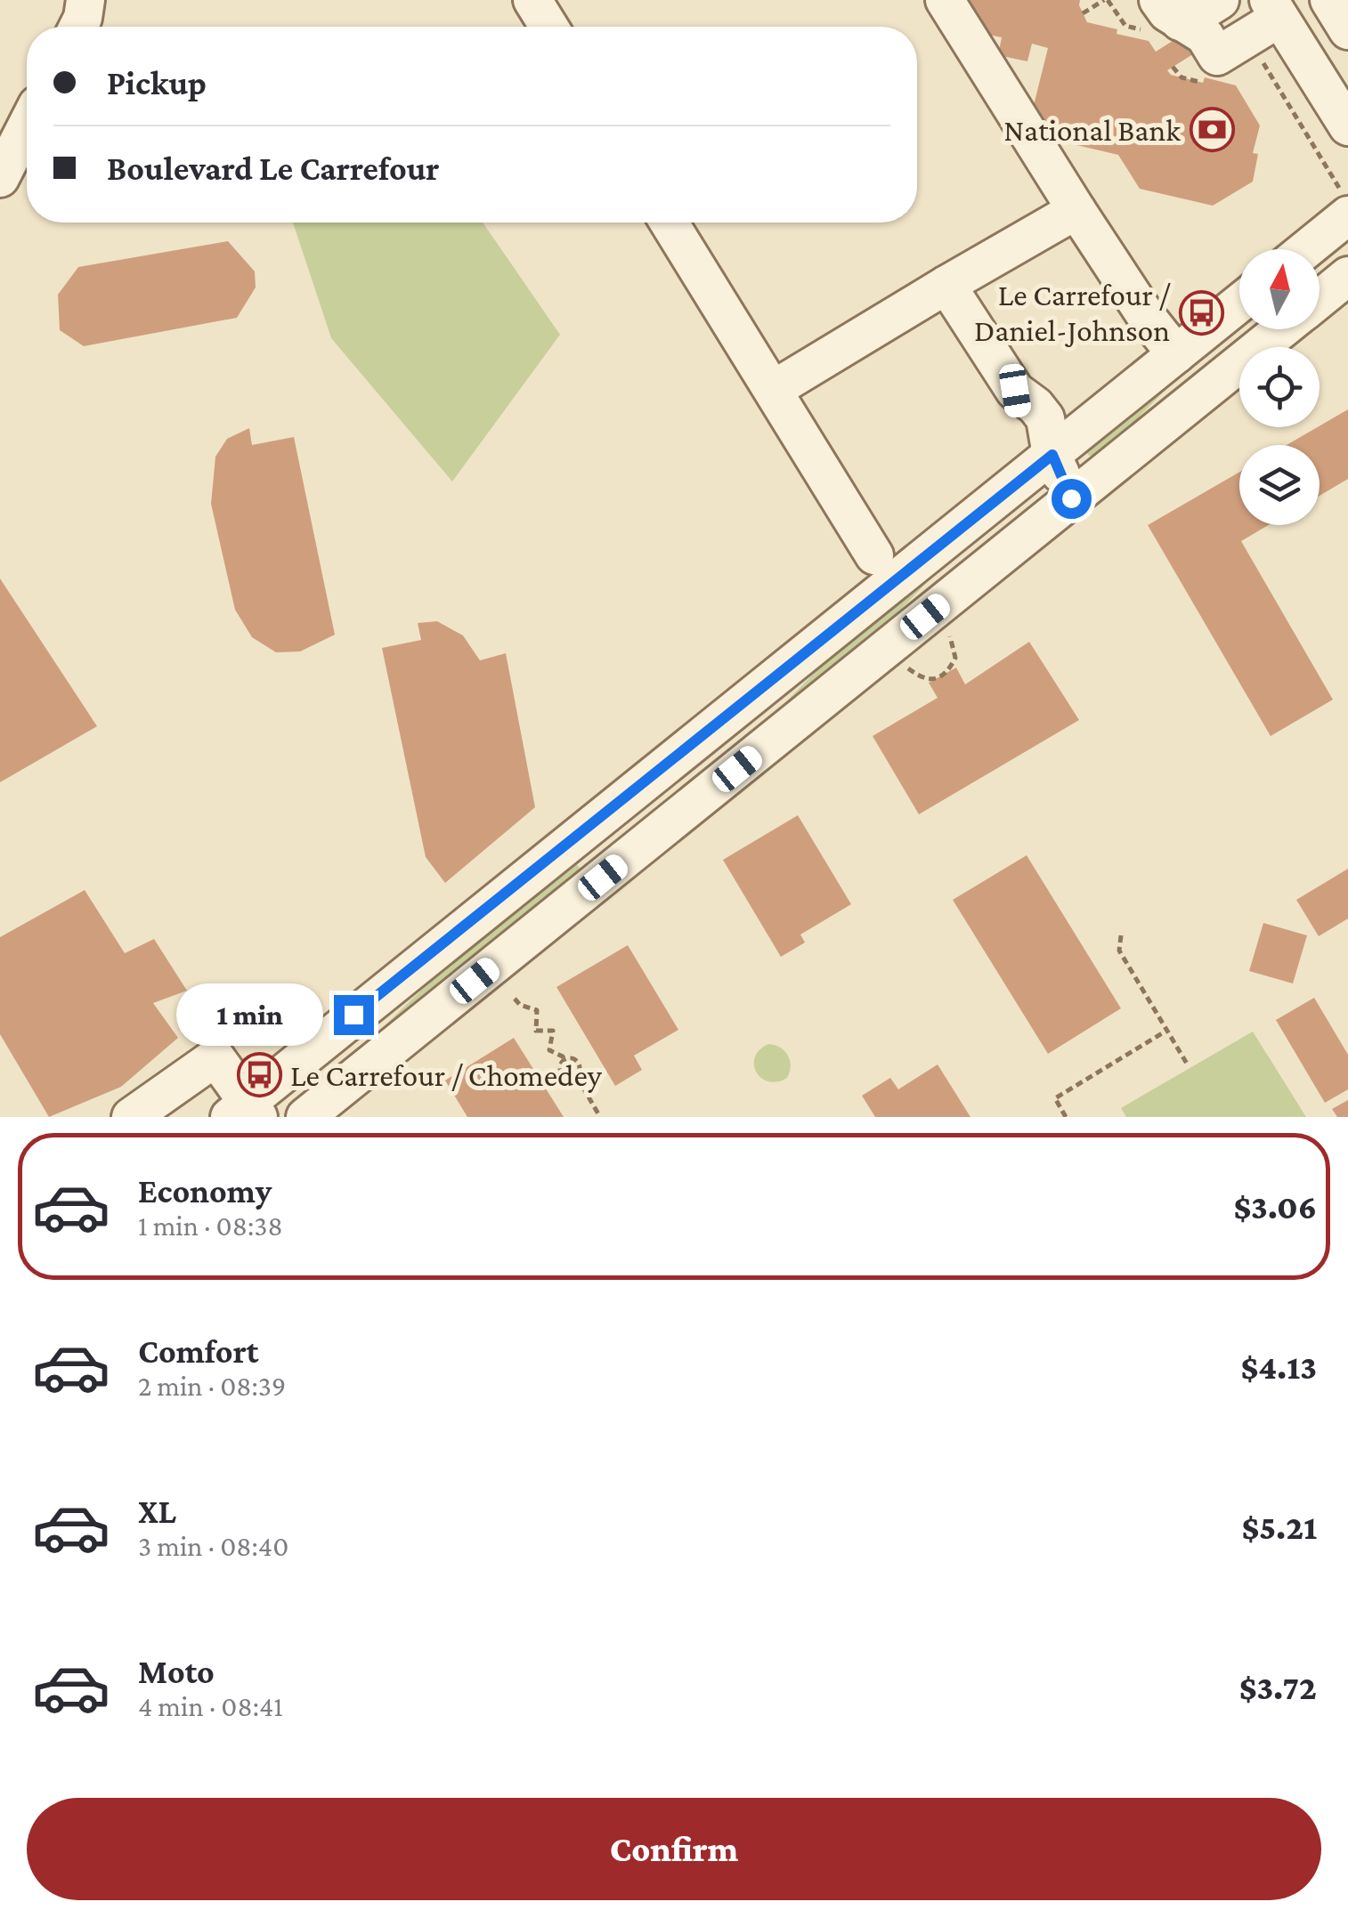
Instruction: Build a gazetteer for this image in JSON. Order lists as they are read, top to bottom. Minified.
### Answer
{"places":{"bank":["National Bank"],"bus stop":["Le Carrefour / Daniel-Johnson","Le Carrefour / Chomedey"]},"north":"top","page":{"banner":["Pickup","Boulevard Le Carrefour"],"bubble":"1 min","list":[{"name":"Economy","note":"1 min · 08:38","value":"$3.06"},{"name":"Comfort","note":"2 min · 08:39","value":"$4.13"},{"name":"XL","note":"3 min · 08:40","value":"$5.21"},{"name":"Moto","note":"4 min · 08:41","value":"$3.72"}],"buttons":"Confirm"}}
